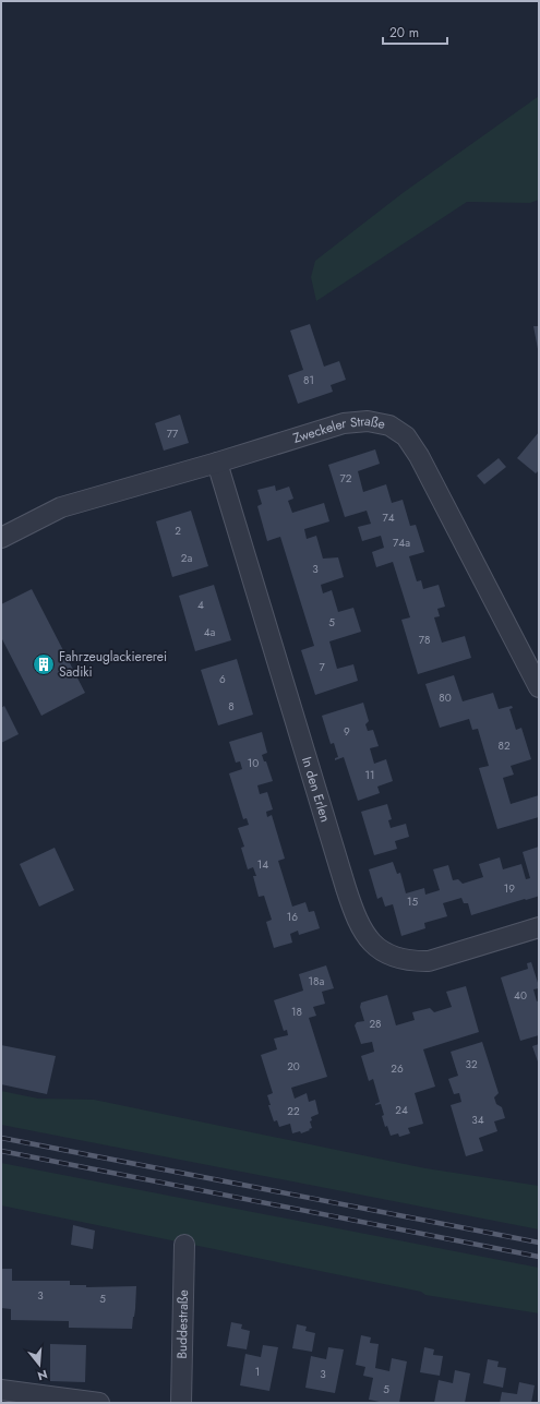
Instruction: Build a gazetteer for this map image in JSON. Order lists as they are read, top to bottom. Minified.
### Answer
{"streets":{"street":["Zweckeler Straße","In den Erlen","Buddestraße"]},"crossings":[["Zweckeler Straße","In den Erlen"]],"places":{"building":["Fahrzeuglackiererei Sadiki"]},"house_numbers":["81","77","72","74","2","74a","2a","3","4","5","4a","78","7","6","80","8","9","82","10","11","14","19","15","16","18a","40","18","28","32","20","26","24","22","34","3","5","1","3","5"],"scale_bar":"20 m","north":"bottom"}
